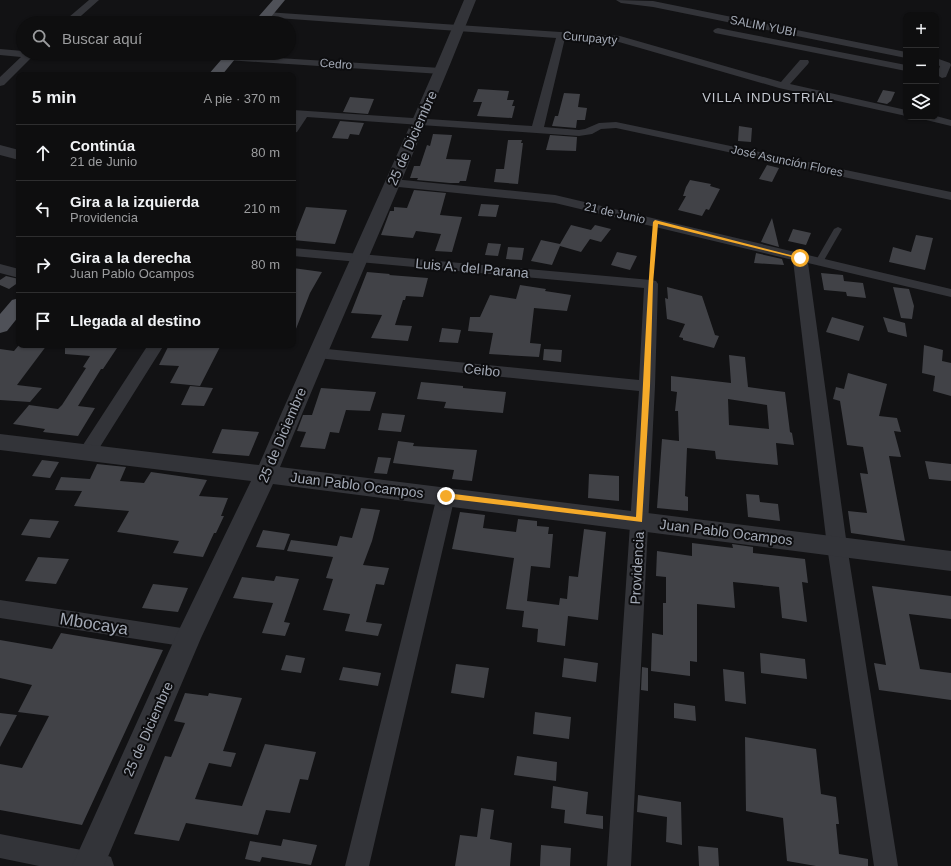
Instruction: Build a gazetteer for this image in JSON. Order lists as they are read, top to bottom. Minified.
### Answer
{"streets":{"street":["SALIM YUBI","Curupayty","Cedro","25 de Diciembre","José Asunción Flores","21 de Junio","Luis A. del Parana","Ceibo","Juan Pablo Ocampos","Providencia","Mbocaya"]},"crossings":[["Curupayty","25 de Diciembre"],["Cedro","25 de Diciembre"],["25 de Diciembre","21 de Junio"],["25 de Diciembre","Luis A. del Parana"],["25 de Diciembre","Ceibo"],["25 de Diciembre","Juan Pablo Ocampos"],["25 de Diciembre","Mbocaya"],["Luis A. del Parana","Providencia"],["Ceibo","Providencia"],["Juan Pablo Ocampos","Providencia"]],"districts":["VILLA INDUSTRIAL"],"page":{"map_buttons":["+","−"],"search":"Buscar aquí","heading":["5 min","A pie · 370 m"],"list":[["Continúa","21 de Junio","80 m"],["Gira a la izquierda","Providencia","210 m"],["Gira a la derecha","Juan Pablo Ocampos","80 m"],"Llegada al destino"]}}
